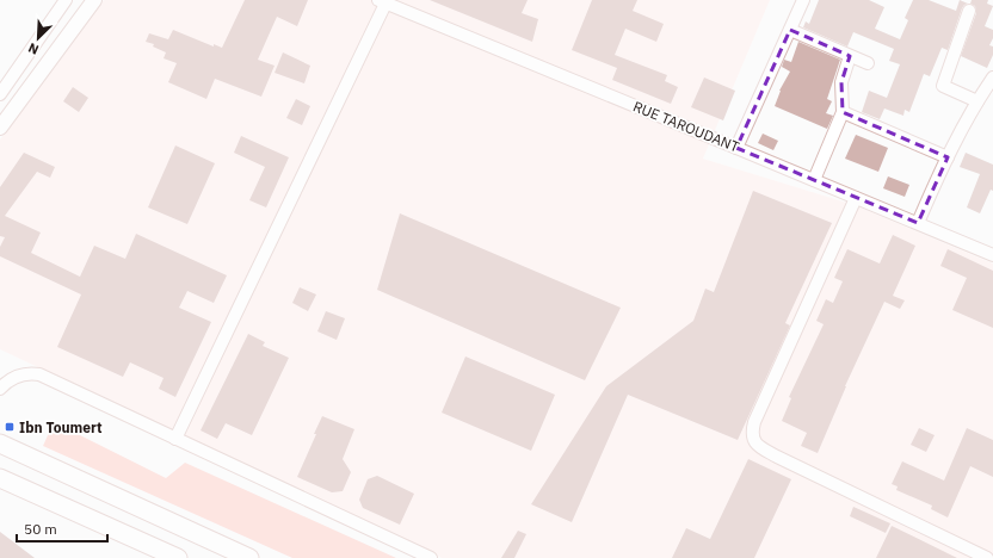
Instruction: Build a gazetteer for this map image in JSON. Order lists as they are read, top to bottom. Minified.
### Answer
{"streets":{"street":["RUE TAROUDANT"]},"places":{"transit":["Ibn Toumert"]},"scale_bar":"50 m","north":"bottom left"}
